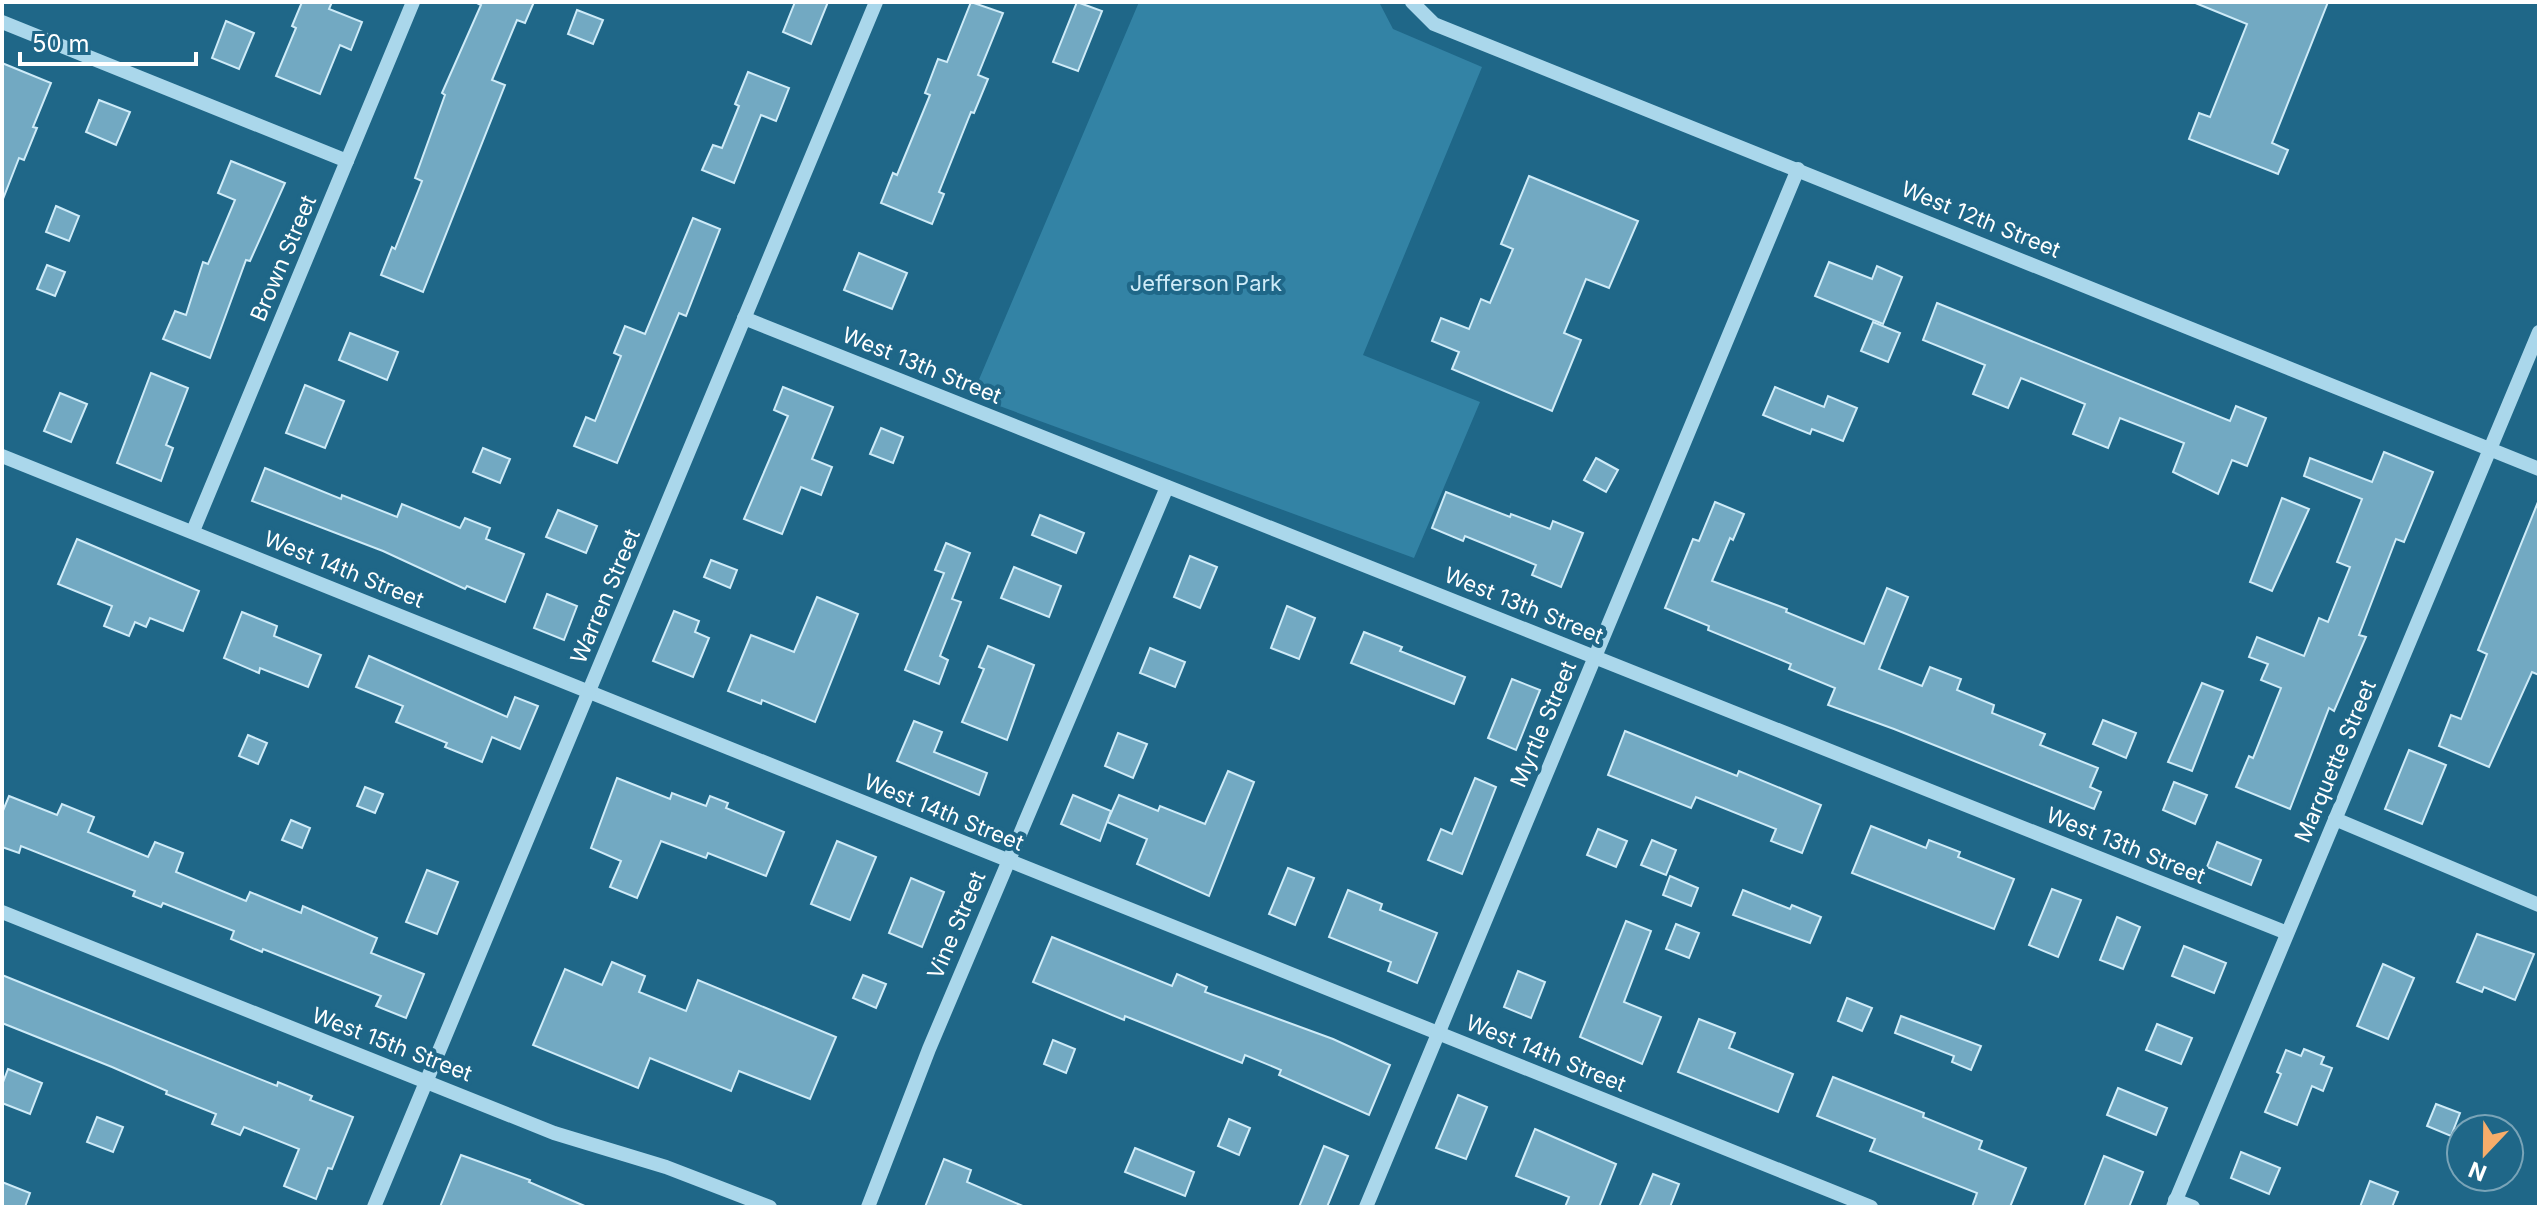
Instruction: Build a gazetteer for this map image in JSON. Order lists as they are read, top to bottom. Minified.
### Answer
{"streets":{"street":["West 12th Street","Brown Street","West 13th Street","West 14th Street","Warren Street","Myrtle Street","Marquette Street","Vine Street","West 15th Street"]},"crossings":[["West 12th Street","Myrtle Street"],["West 12th Street","Marquette Street"],["Brown Street","West 14th Street"],["West 13th Street","Warren Street"],["West 13th Street","Myrtle Street"],["West 13th Street","Marquette Street"],["West 13th Street","Vine Street"],["West 14th Street","Warren Street"],["West 14th Street","Myrtle Street"],["West 14th Street","Vine Street"],["Warren Street","West 15th Street"]],"parks":["Jefferson Park"],"scale_bar":"50 m","north":"bottom"}
